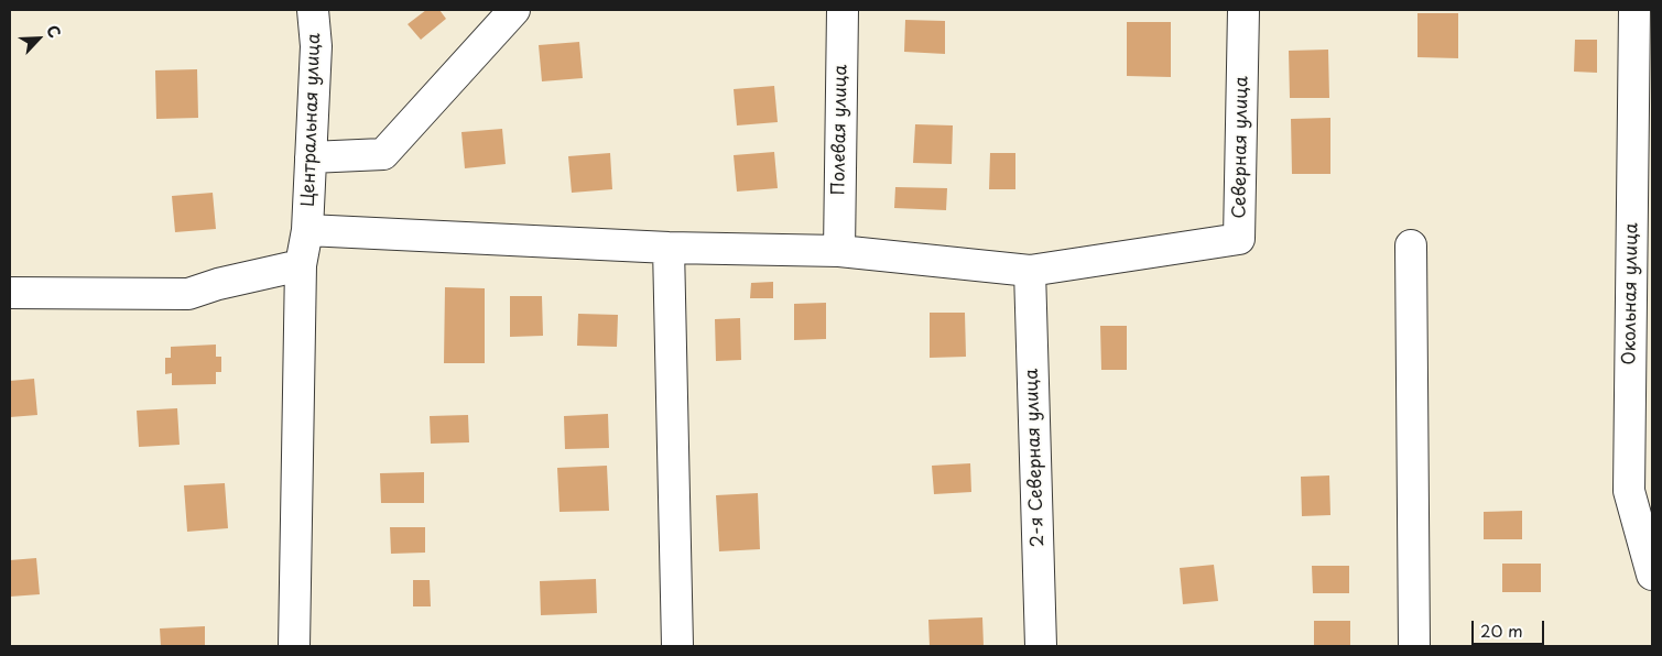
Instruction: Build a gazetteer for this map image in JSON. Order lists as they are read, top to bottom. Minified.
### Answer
{"streets":{"street":["Центральная улица","Полевая улица","Северная улица","Окольная улица","2-я Северная улица"]},"crossings":[["Северная улица","2-я Северная улица"]],"scale_bar":"20 m","north":"top right"}
